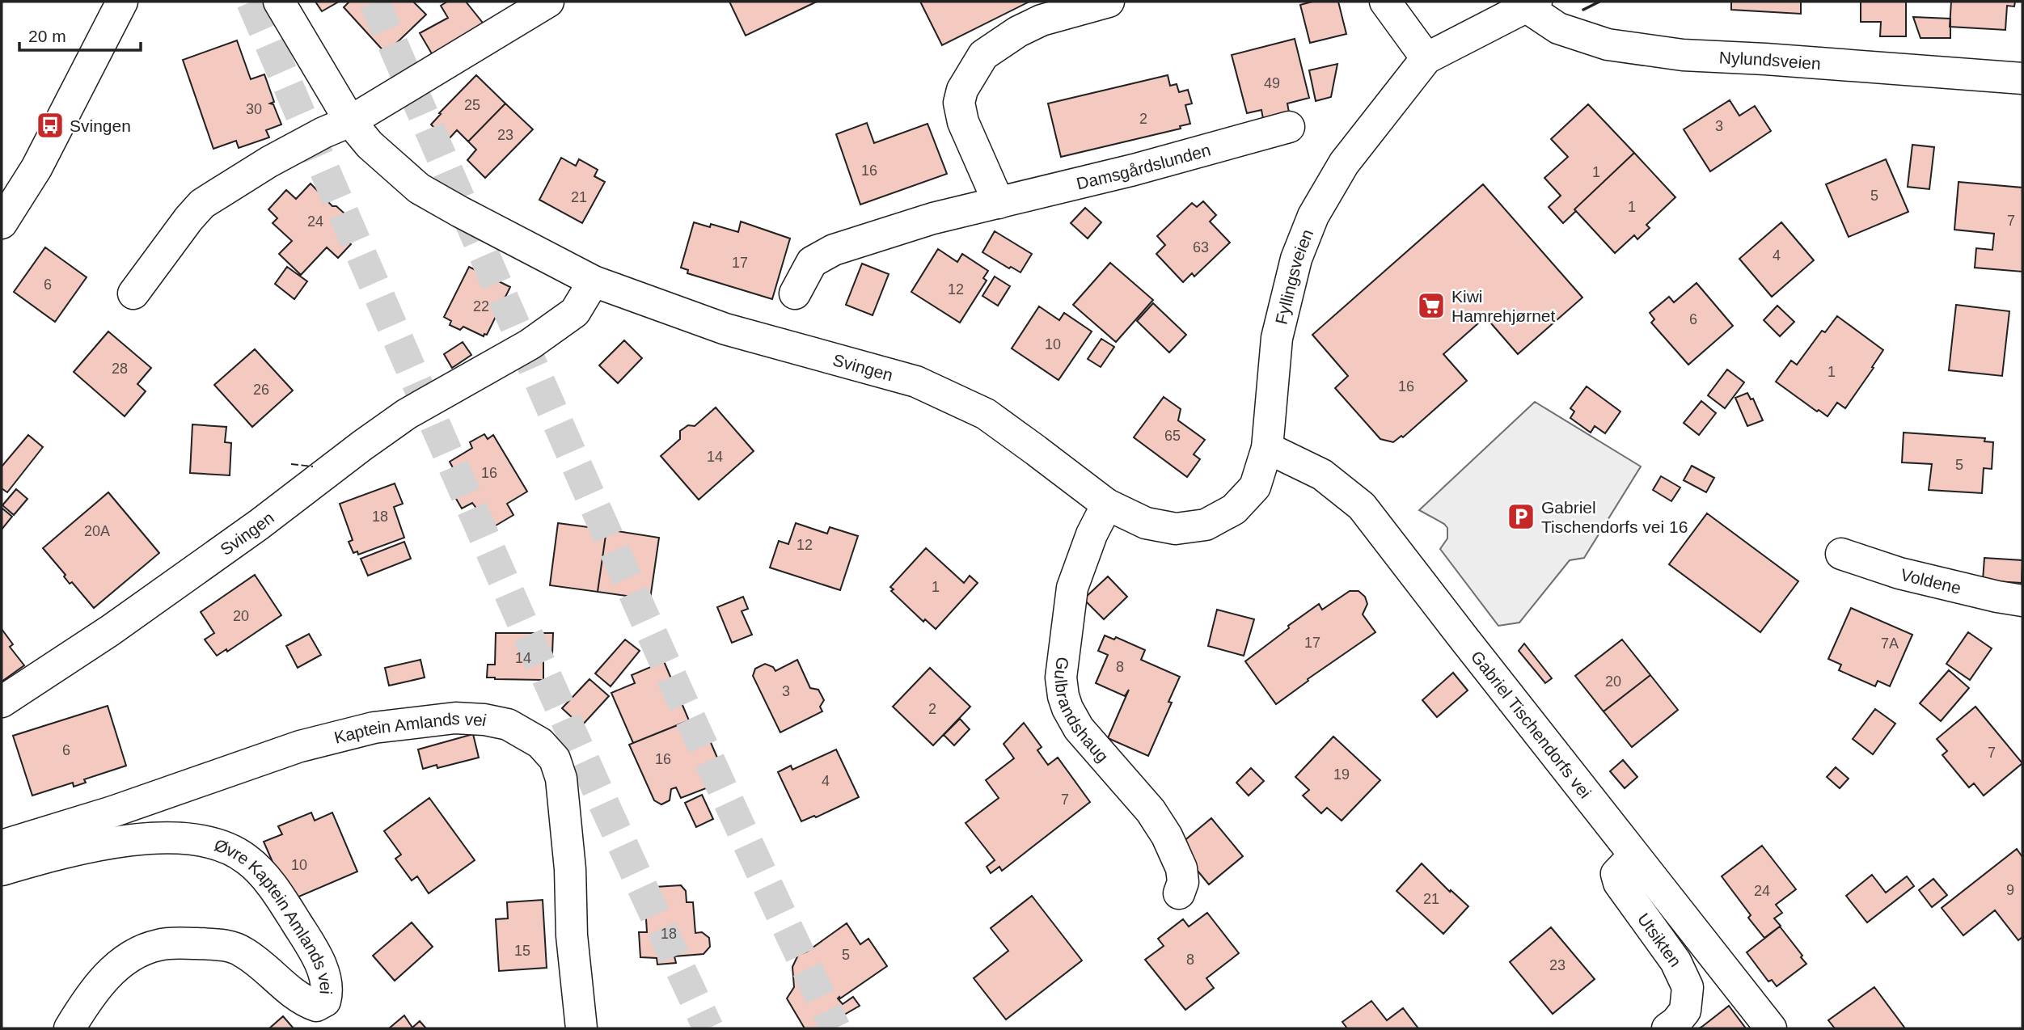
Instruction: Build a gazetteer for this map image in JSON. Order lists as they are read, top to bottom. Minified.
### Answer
{"streets":{"street":["Nylundsveien","Damsgårdslunden","Fyllingsveien","Svingen","Voldene","Gulbrandshaug","Gabriel Tischendorfs vei","Kaptein Amlands vei","Øvre Kaptein Amlands vei","Utsikten"]},"crossings":[["Nylundsveien","Fyllingsveien"],["Fyllingsveien","Svingen"],["Fyllingsveien","Gulbrandshaug"],["Fyllingsveien","Gabriel Tischendorfs vei"],["Svingen","Gulbrandshaug"],["Gabriel Tischendorfs vei","Utsikten"]],"places":{"bus stop":["Svingen"],"supermarket":["Kiwi Hamrehjørnet"],"parking":["Gabriel Tischendorfs vei 16"]},"house_numbers":["49","25","30","2","3","23","16","1","5","21","1","7","24","63","4","17","6","12","22","6","10","28","1","16","26","65","14","5","16","18","20A","12","1","20","17","7A","14","8","20","3","2","6","7","16","19","4","7","10","9","24","21","18","15","5","8","23"],"scale_bar":"20 m"}
